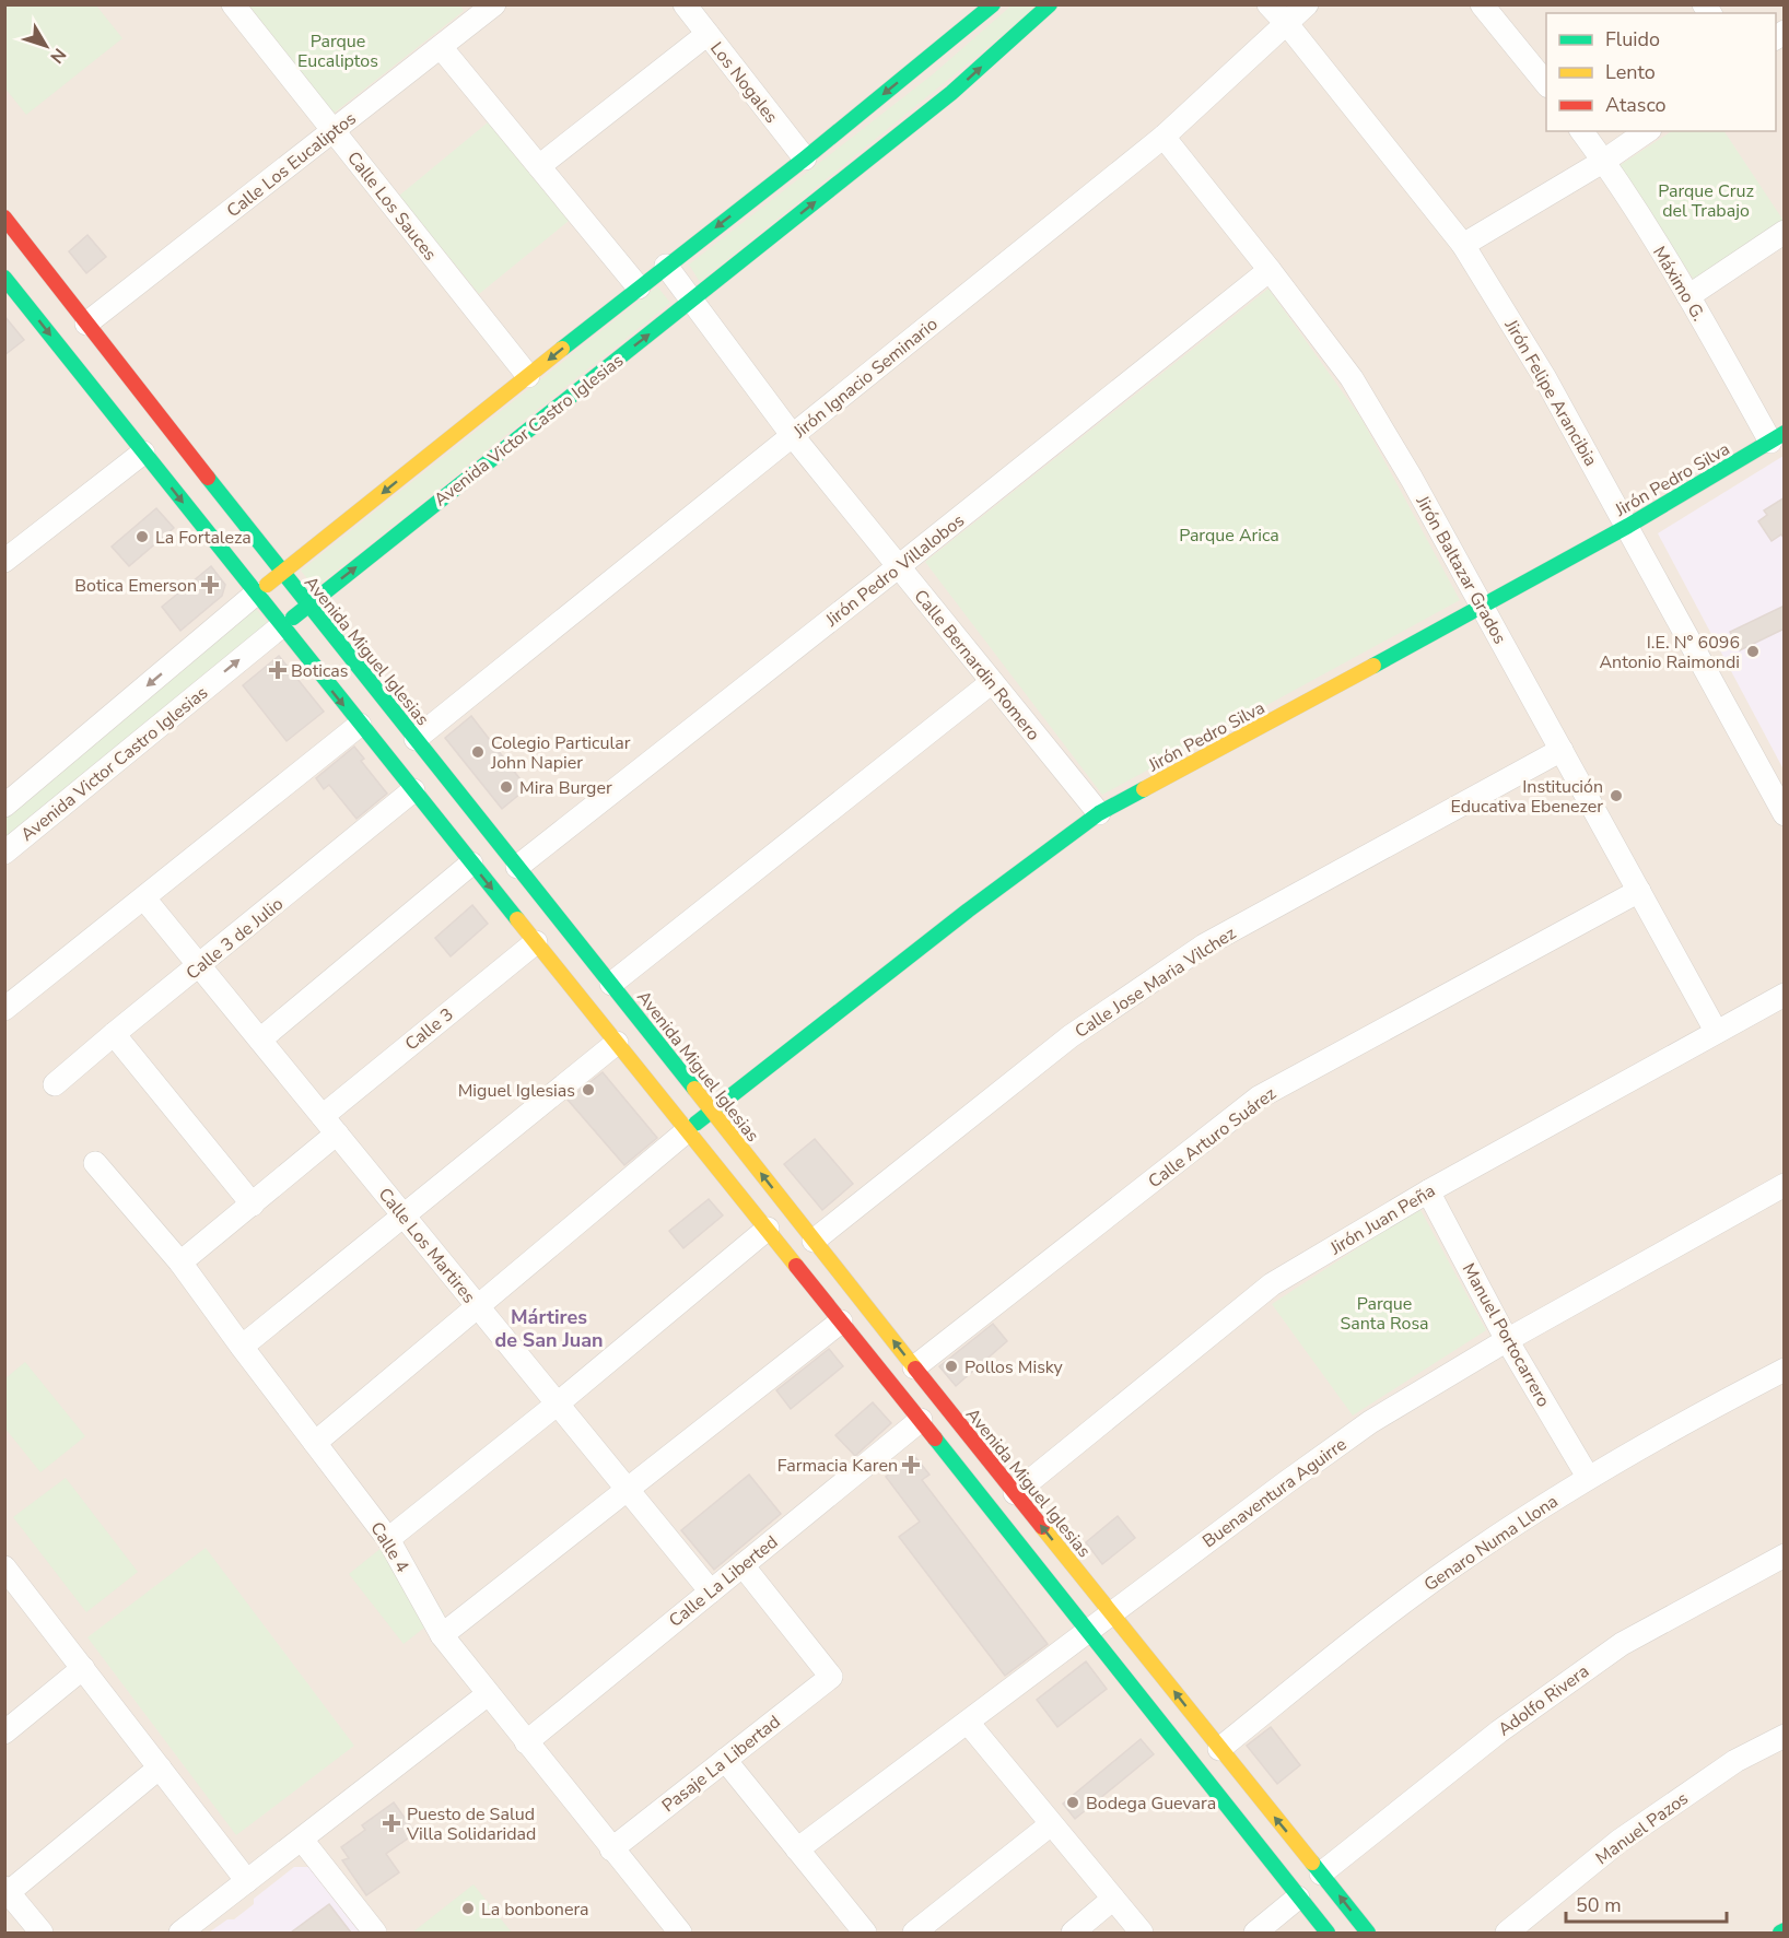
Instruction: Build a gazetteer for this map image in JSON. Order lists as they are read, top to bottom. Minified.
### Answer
{"streets":{"main road":["Avenida Victor Castro Iglesias","Jirón Pedro Silva","Avenida Miguel Iglesias"],"street":["Los Nogales","Calle Los Eucaliptos","Calle Los Sauces","Máximo G.","Jirón Ignacio Seminario","Jirón Felipe Arancibia","Jirón Pedro Villalobos","Jirón Baltazar Grados","Calle Bernardin Romero","Calle 3 de Julio","Calle Jose Maria Vilchez","Calle 3","Calle Arturo Suárez","Jirón Juan Peña","Calle Los Martires","Manuel Portocarrero","Buenaventura Aguirre","Genaro Numa Llona","Calle 4","Calle La Liberted","Adolfo Rivera","Pasaje La Libertad","Manuel Pazos"]},"crossings":[["Los Nogales","Avenida Victor Castro Iglesias"],["Calle Los Eucaliptos","Calle Los Sauces"],["Calle Los Eucaliptos","Avenida Miguel Iglesias"],["Calle Los Sauces","Avenida Victor Castro Iglesias"],["Máximo G.","Jirón Pedro Silva"],["Jirón Ignacio Seminario","Jirón Felipe Arancibia"],["Jirón Ignacio Seminario","Jirón Baltazar Grados"],["Jirón Ignacio Seminario","Avenida Miguel Iglesias"],["Jirón Ignacio Seminario","Calle Bernardin Romero"],["Jirón Felipe Arancibia","Jirón Pedro Silva"],["Avenida Victor Castro Iglesias","Avenida Miguel Iglesias"],["Avenida Victor Castro Iglesias","Calle Bernardin Romero"],["Jirón Pedro Silva","Jirón Baltazar Grados"],["Jirón Pedro Silva","Avenida Miguel Iglesias"],["Jirón Pedro Silva","Calle Bernardin Romero"],["Jirón Pedro Villalobos","Jirón Baltazar Grados"],["Jirón Pedro Villalobos","Avenida Miguel Iglesias"],["Jirón Pedro Villalobos","Calle Bernardin Romero"],["Jirón Baltazar Grados","Calle Jose Maria Vilchez"],["Jirón Baltazar Grados","Calle Arturo Suárez"],["Jirón Baltazar Grados","Jirón Juan Peña"],["Avenida Miguel Iglesias","Calle Jose Maria Vilchez"],["Avenida Miguel Iglesias","Calle Arturo Suárez"],["Avenida Miguel Iglesias","Jirón Juan Peña"],["Avenida Miguel Iglesias","Buenaventura Aguirre"],["Avenida Miguel Iglesias","Genaro Numa Llona"],["Avenida Miguel Iglesias","Adolfo Rivera"],["Calle 3 de Julio","Calle Los Martires"],["Calle 3","Calle Los Martires"],["Jirón Juan Peña","Manuel Portocarrero"],["Calle Los Martires","Calle La Liberted"],["Manuel Portocarrero","Buenaventura Aguirre"],["Manuel Portocarrero","Genaro Numa Llona"],["Calle 4","Calle La Liberted"],["Calle 4","Pasaje La Libertad"],["Calle La Liberted","Pasaje La Libertad"]],"districts":["Mártires de San Juan"],"parks":["Parque Eucaliptos","Parque Cruz del Trabajo","Parque Arica","Parque Santa Rosa"],"places":{"other":["La Fortaleza","I.E. N° 6096 Antonio Raimondi","Colegio Particular John Napier","Mira Burger","Institución Educativa Ebenezer","Miguel Iglesias","Pollos Misky","Bodega Guevara","La bonbonera"],"health":["Botica Emerson","Boticas","Farmacia Karen","Puesto de Salud Villa Solidaridad"]},"legend":["Fluido","Lento","Atasco"],"scale_bar":"50 m","north":"bottom right"}
